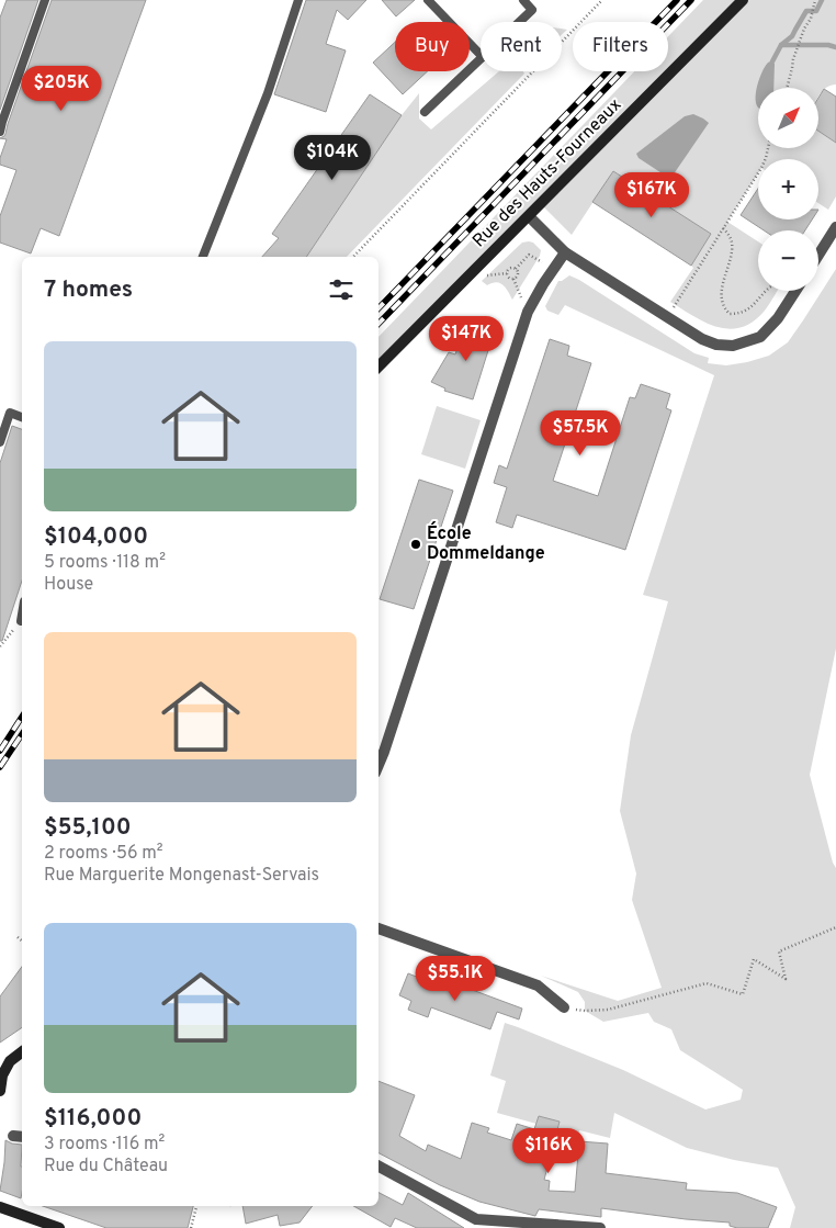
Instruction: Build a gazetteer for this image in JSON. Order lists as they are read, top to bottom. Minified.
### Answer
{"streets":{"street":["Rue des Hauts-Fourneaux"]},"places":["École Dommeldange"],"north":"top right","page":{"chip":["Buy","Rent","Filters"],"price":["$205K","$104K","$167K","$147K","$57.5K","$55.1K","$116K"],"map_buttons":["+","−"],"heading":"7 homes","list":[{"name":"$104,000","note":"5 rooms · 118 m² · House"},{"name":"$55,100","note":"2 rooms · 56 m² · Rue Marguerite Mongenast-Servais"},{"name":"$116,000","note":"3 rooms · 116 m² · Rue du Château"}]}}
